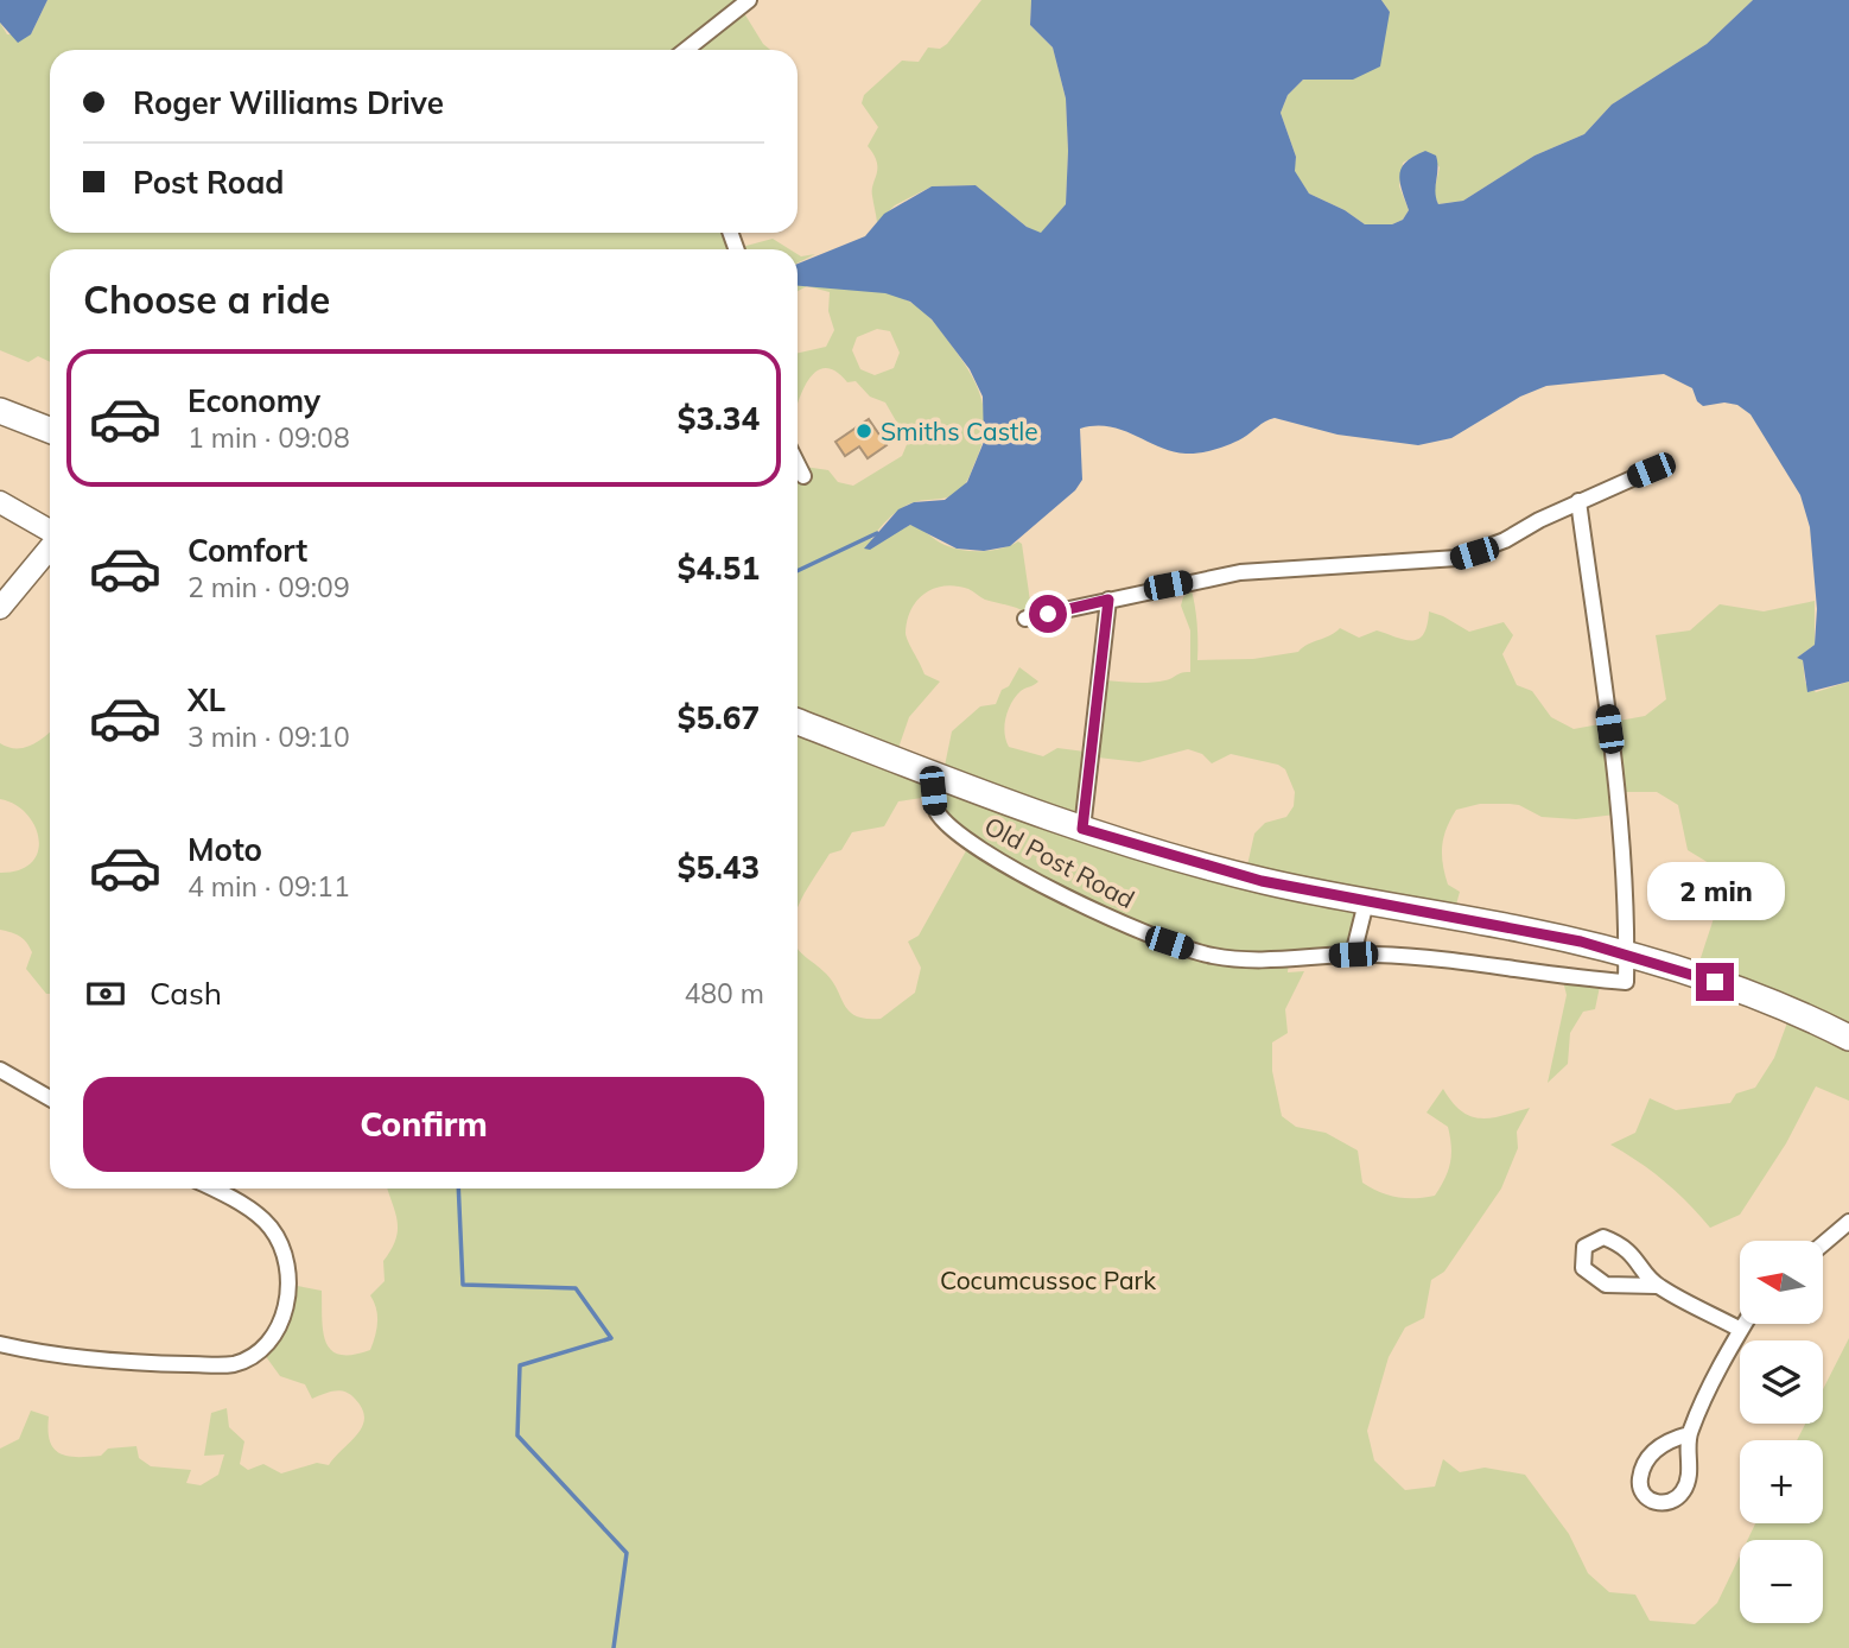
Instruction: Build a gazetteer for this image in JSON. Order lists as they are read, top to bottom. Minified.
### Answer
{"streets":{"street":["Old Post Road"]},"parks":["Cocumcussoc Park"],"places":["Smiths Castle"],"north":"left","page":{"banner":["Roger Williams Drive","Post Road"],"heading":"Choose a ride","list":[{"name":"Economy","note":"1 min · 09:08","value":"$3.34"},{"name":"Comfort","note":"2 min · 09:09","value":"$4.51"},{"name":"XL","note":"3 min · 09:10","value":"$5.67"},{"name":"Moto","note":"4 min · 09:11","value":"$5.43"}],"bubble":"2 min","pay":["Cash","480 m"],"buttons":"Confirm","map_buttons":["+","−"]}}
